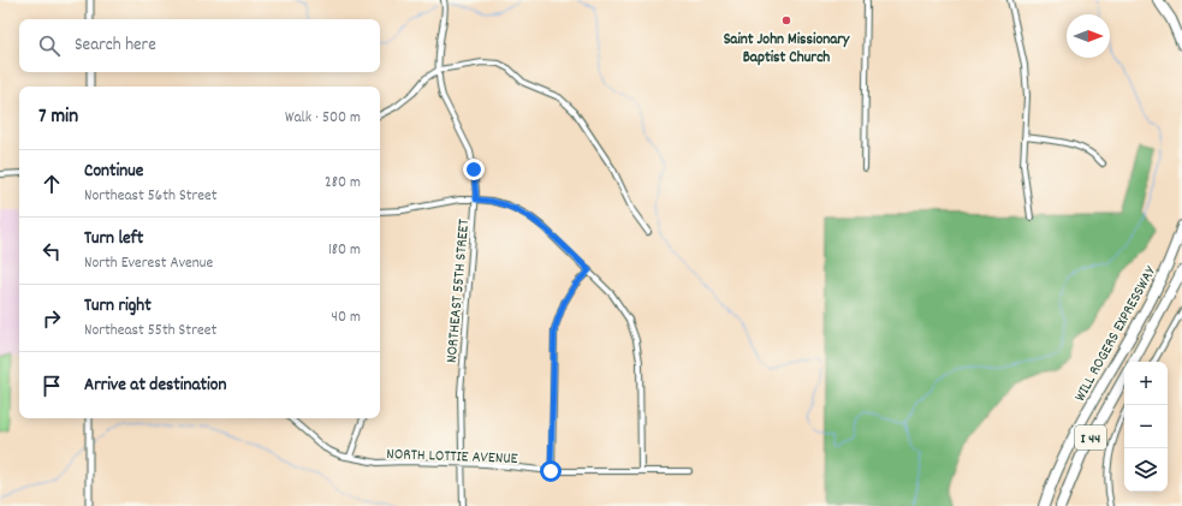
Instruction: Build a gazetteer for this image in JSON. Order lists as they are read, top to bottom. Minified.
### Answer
{"streets":{"highway":["WILL ROGERS EXPRESSWAY","I 44"],"street":["NORTHEAST 55TH STREET","NORTH LOTTIE AVENUE"]},"crossings":[["NORTHEAST 55TH STREET","NORTH LOTTIE AVENUE"]],"places":["Saint John Missionary Baptist Church"],"north":"right","page":{"search":"Search here","heading":["7 min","Walk · 500 m"],"list":[["Continue","Northeast 56th Street","280 m"],["Turn left","North Everest Avenue","180 m"],["Turn right","Northeast 55th Street","40 m"],"Arrive at destination"],"map_buttons":["+","−"]}}
